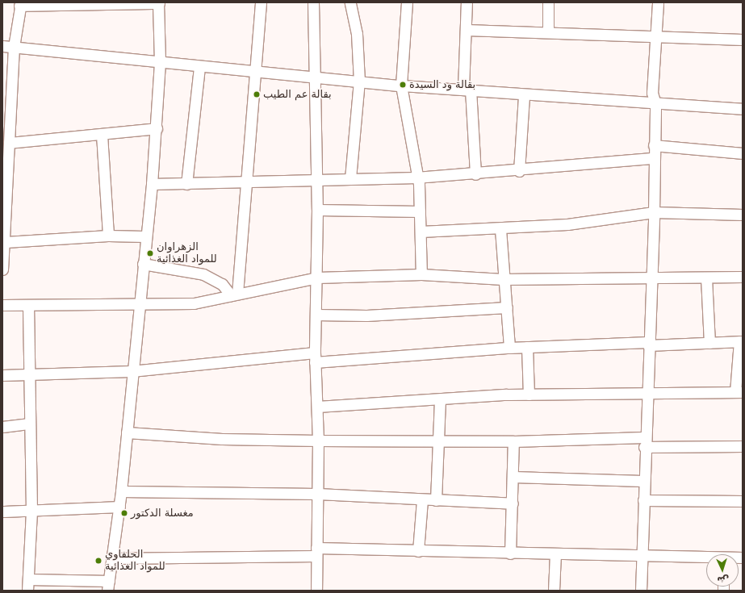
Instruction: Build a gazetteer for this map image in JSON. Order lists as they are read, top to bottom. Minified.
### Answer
{"places":["بقالة ود السيدة","بقالة عم الطيب","الزهراوان للمواد الغذائية","مغسلة الدكتور","الحلفاوي للمواد الغذائية"],"north":"bottom"}
